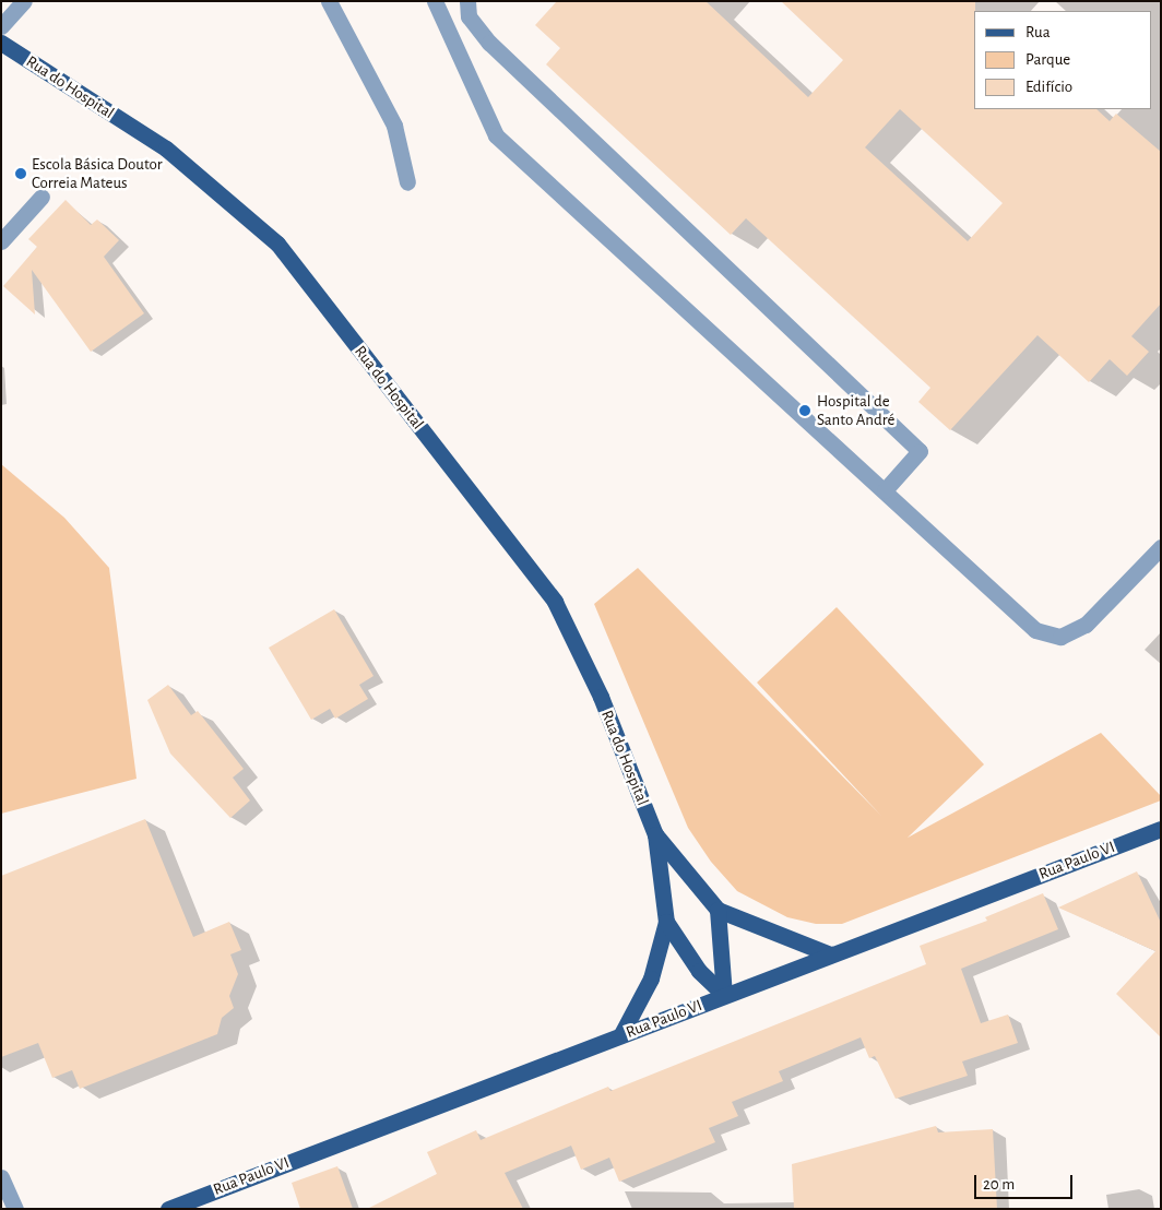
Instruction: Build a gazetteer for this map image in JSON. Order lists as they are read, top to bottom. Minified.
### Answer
{"streets":{"main road":["Rua do Hospital","Rua Paulo VI"]},"crossings":[["Rua do Hospital","Rua Paulo VI"]],"places":["Escola Básica Doutor Correia Mateus","Hospital de Santo André"],"legend":["Rua","Parque","Edifício"],"scale_bar":"20 m"}
